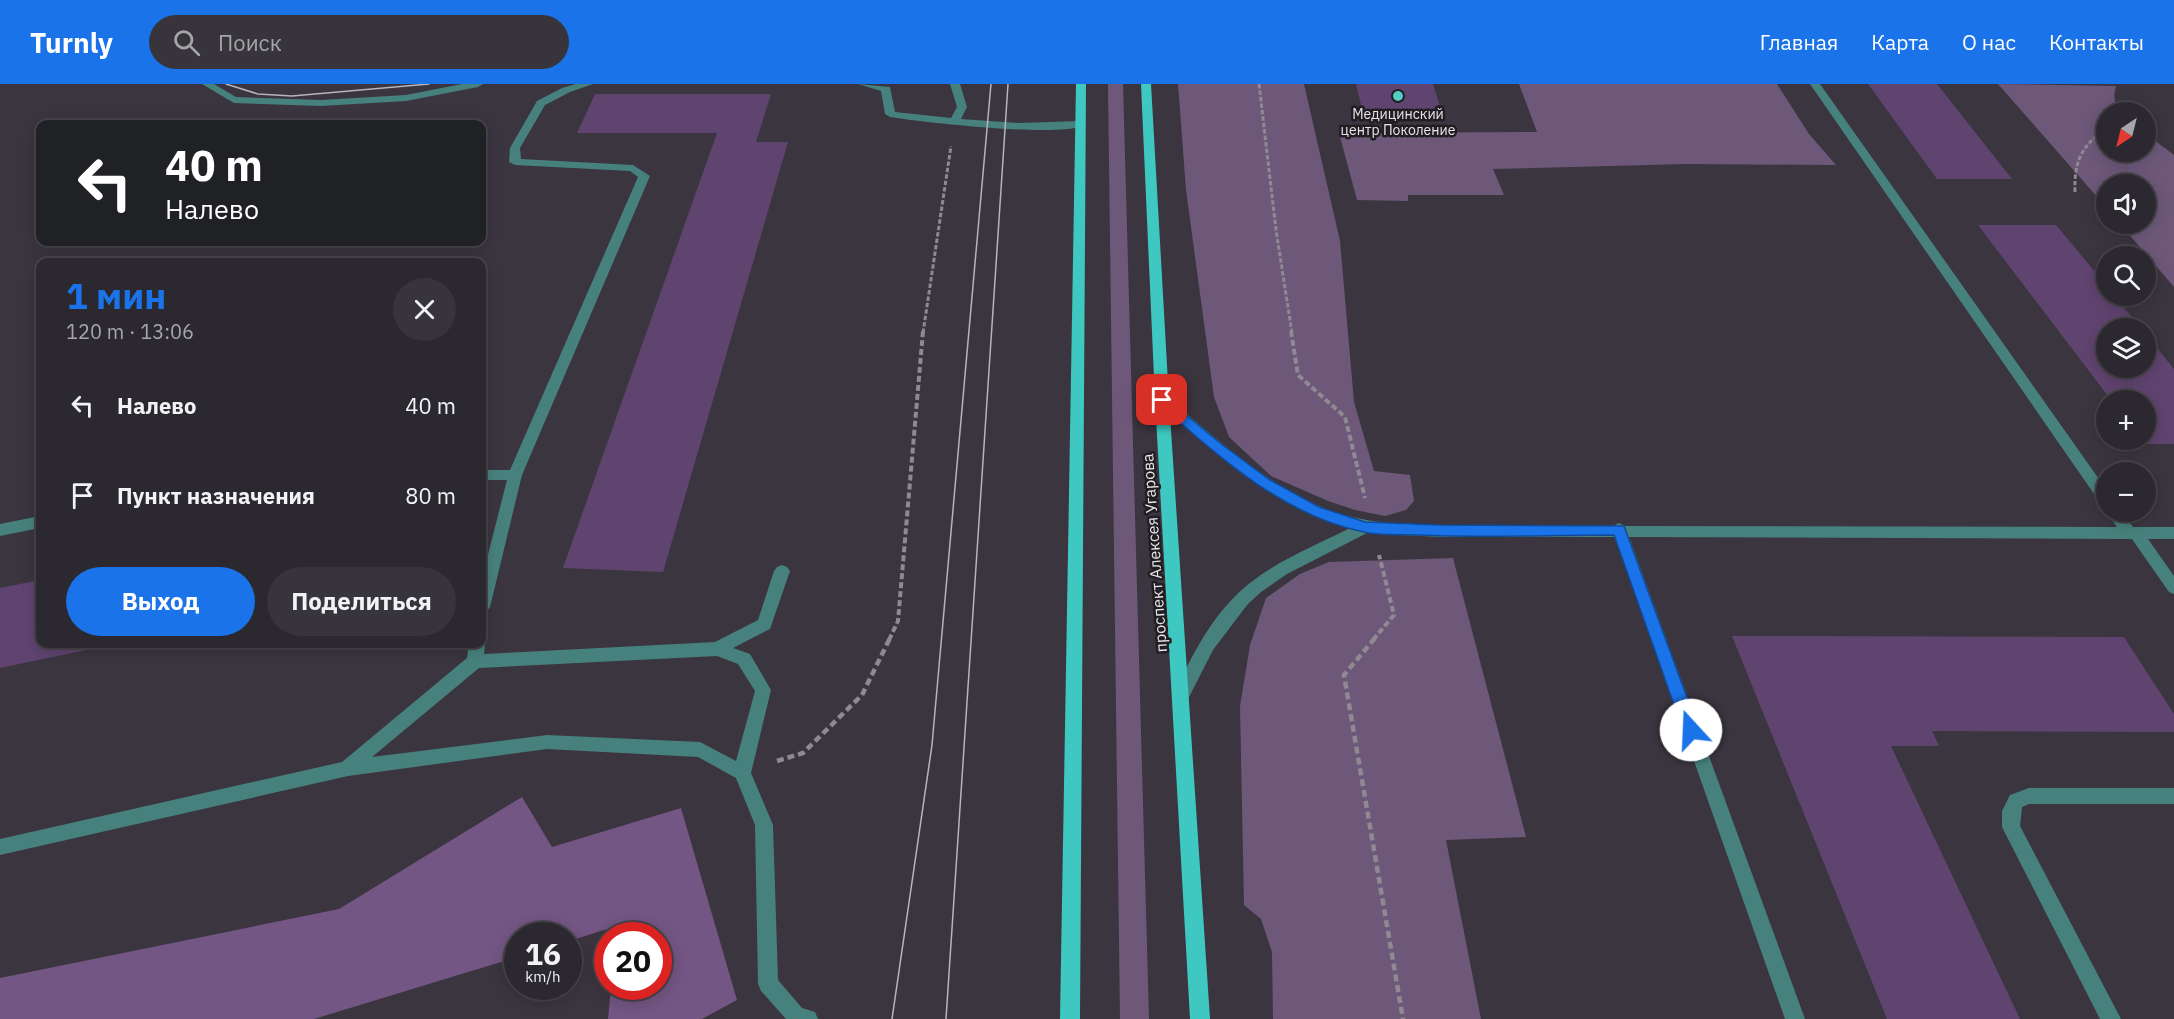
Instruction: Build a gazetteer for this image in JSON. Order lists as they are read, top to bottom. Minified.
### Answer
{"streets":{"main road":["проспект Алексея Угарова"]},"places":["Медицинский центр Поколение"],"north":"bottom left","page":{"header":"Turnly","search":"Поиск","nav":["Главная","Карта","О нас","Контакты"],"map_buttons":["+","−"],"turn":["40 m","Налево"],"heading":["1 мин","120 m · 13:06"],"list":[{"name":"Налево","value":"40 m"},{"name":"Пункт назначения","value":"80 m"}],"buttons":["Выход","Поделиться"],"speed":"16 km/h","limit":"20"}}
